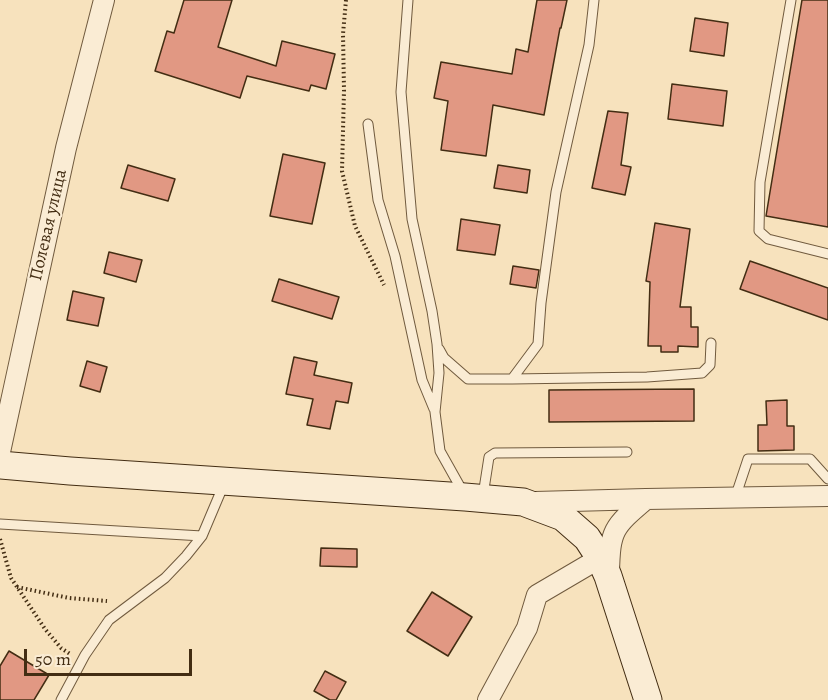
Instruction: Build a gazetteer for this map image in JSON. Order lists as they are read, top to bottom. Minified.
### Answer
{"streets":{"street":["Полевая улица"]},"scale_bar":"50 m"}
